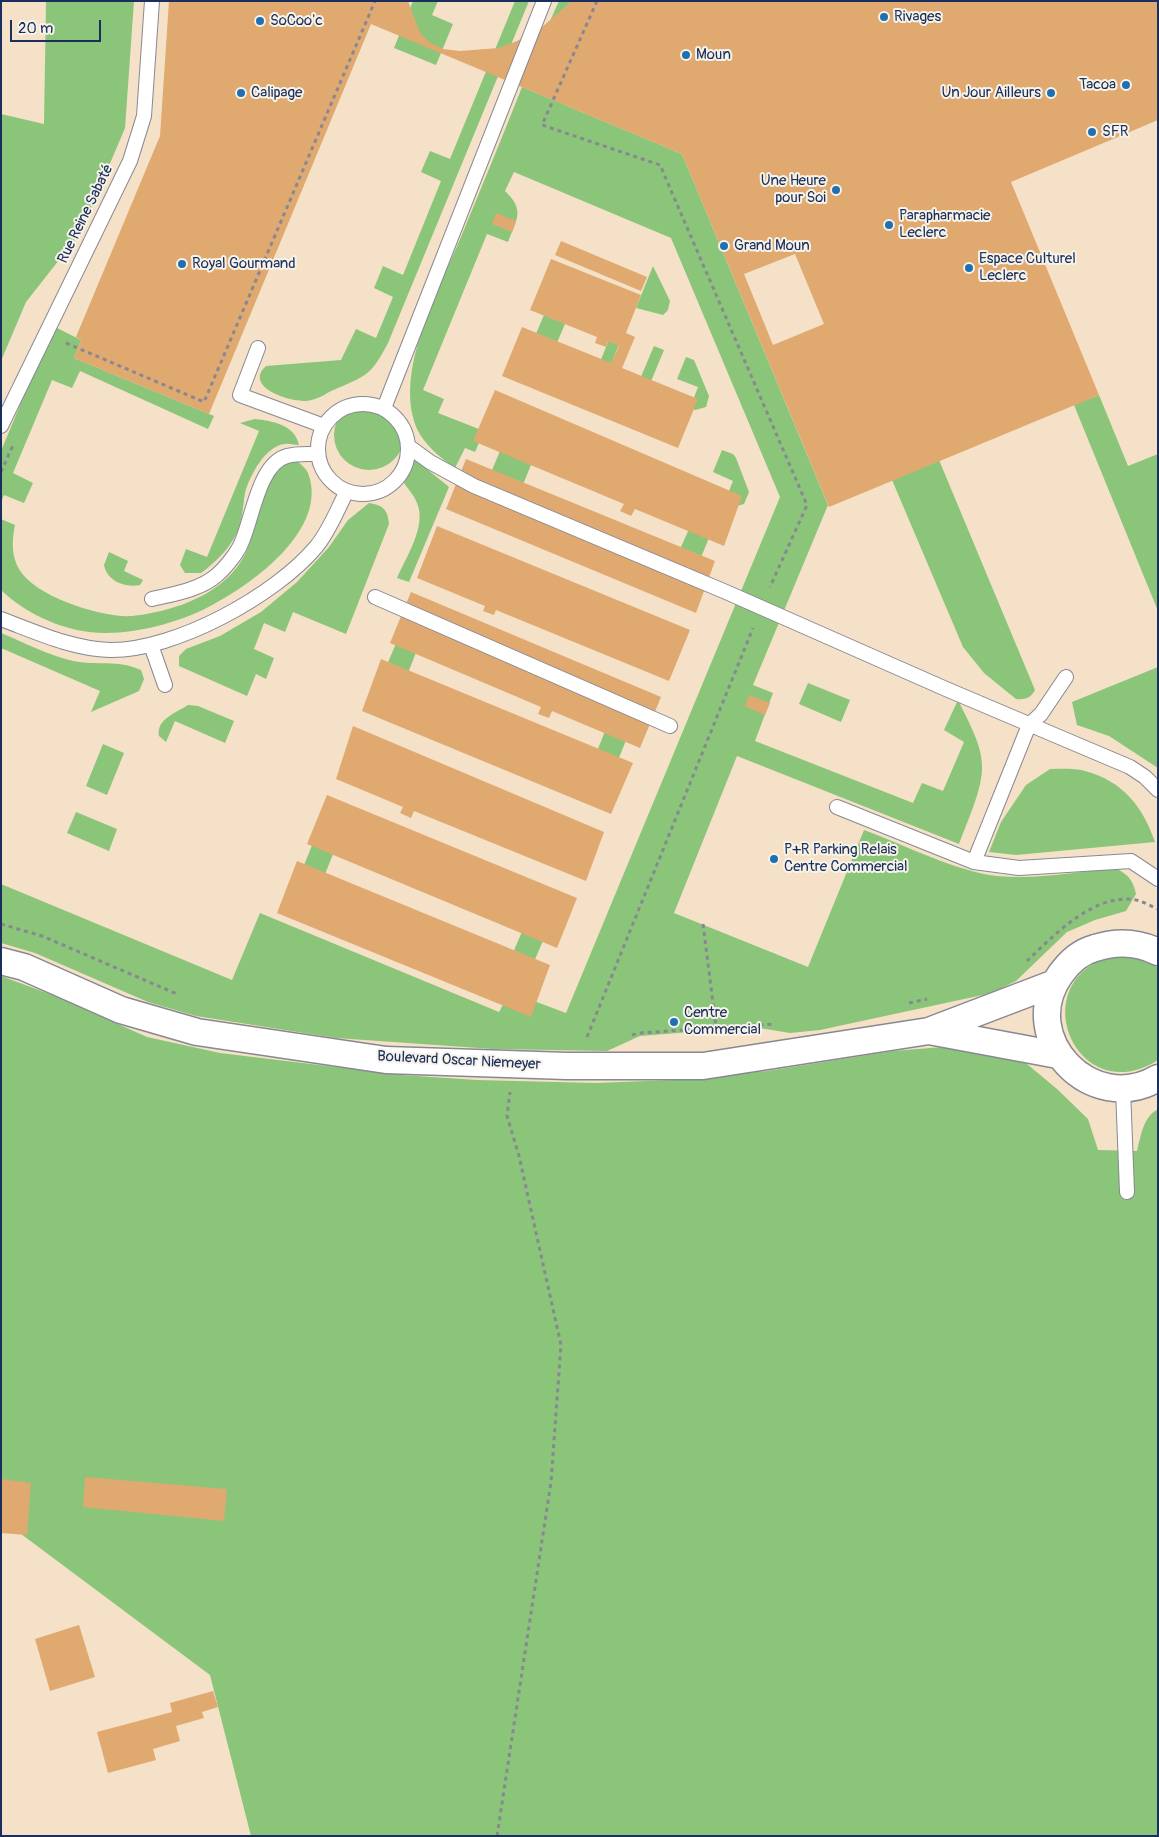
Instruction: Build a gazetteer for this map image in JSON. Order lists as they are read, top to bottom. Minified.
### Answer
{"streets":{"street":["Boulevard Oscar Niemeyer"],"lane":["Rue Reine Sabaté"]},"places":["Rivages","SoCoo'c","Moun","Tacoa","Calipage","Un Jour Ailleurs","SFR","Une Heure pour Soi","Parapharmacie Leclerc","Grand Moun","Royal Gourmand","Espace Culturel Leclerc","P+R Parking Relais Centre Commercial","Centre Commercial"],"scale_bar":"20 m"}
